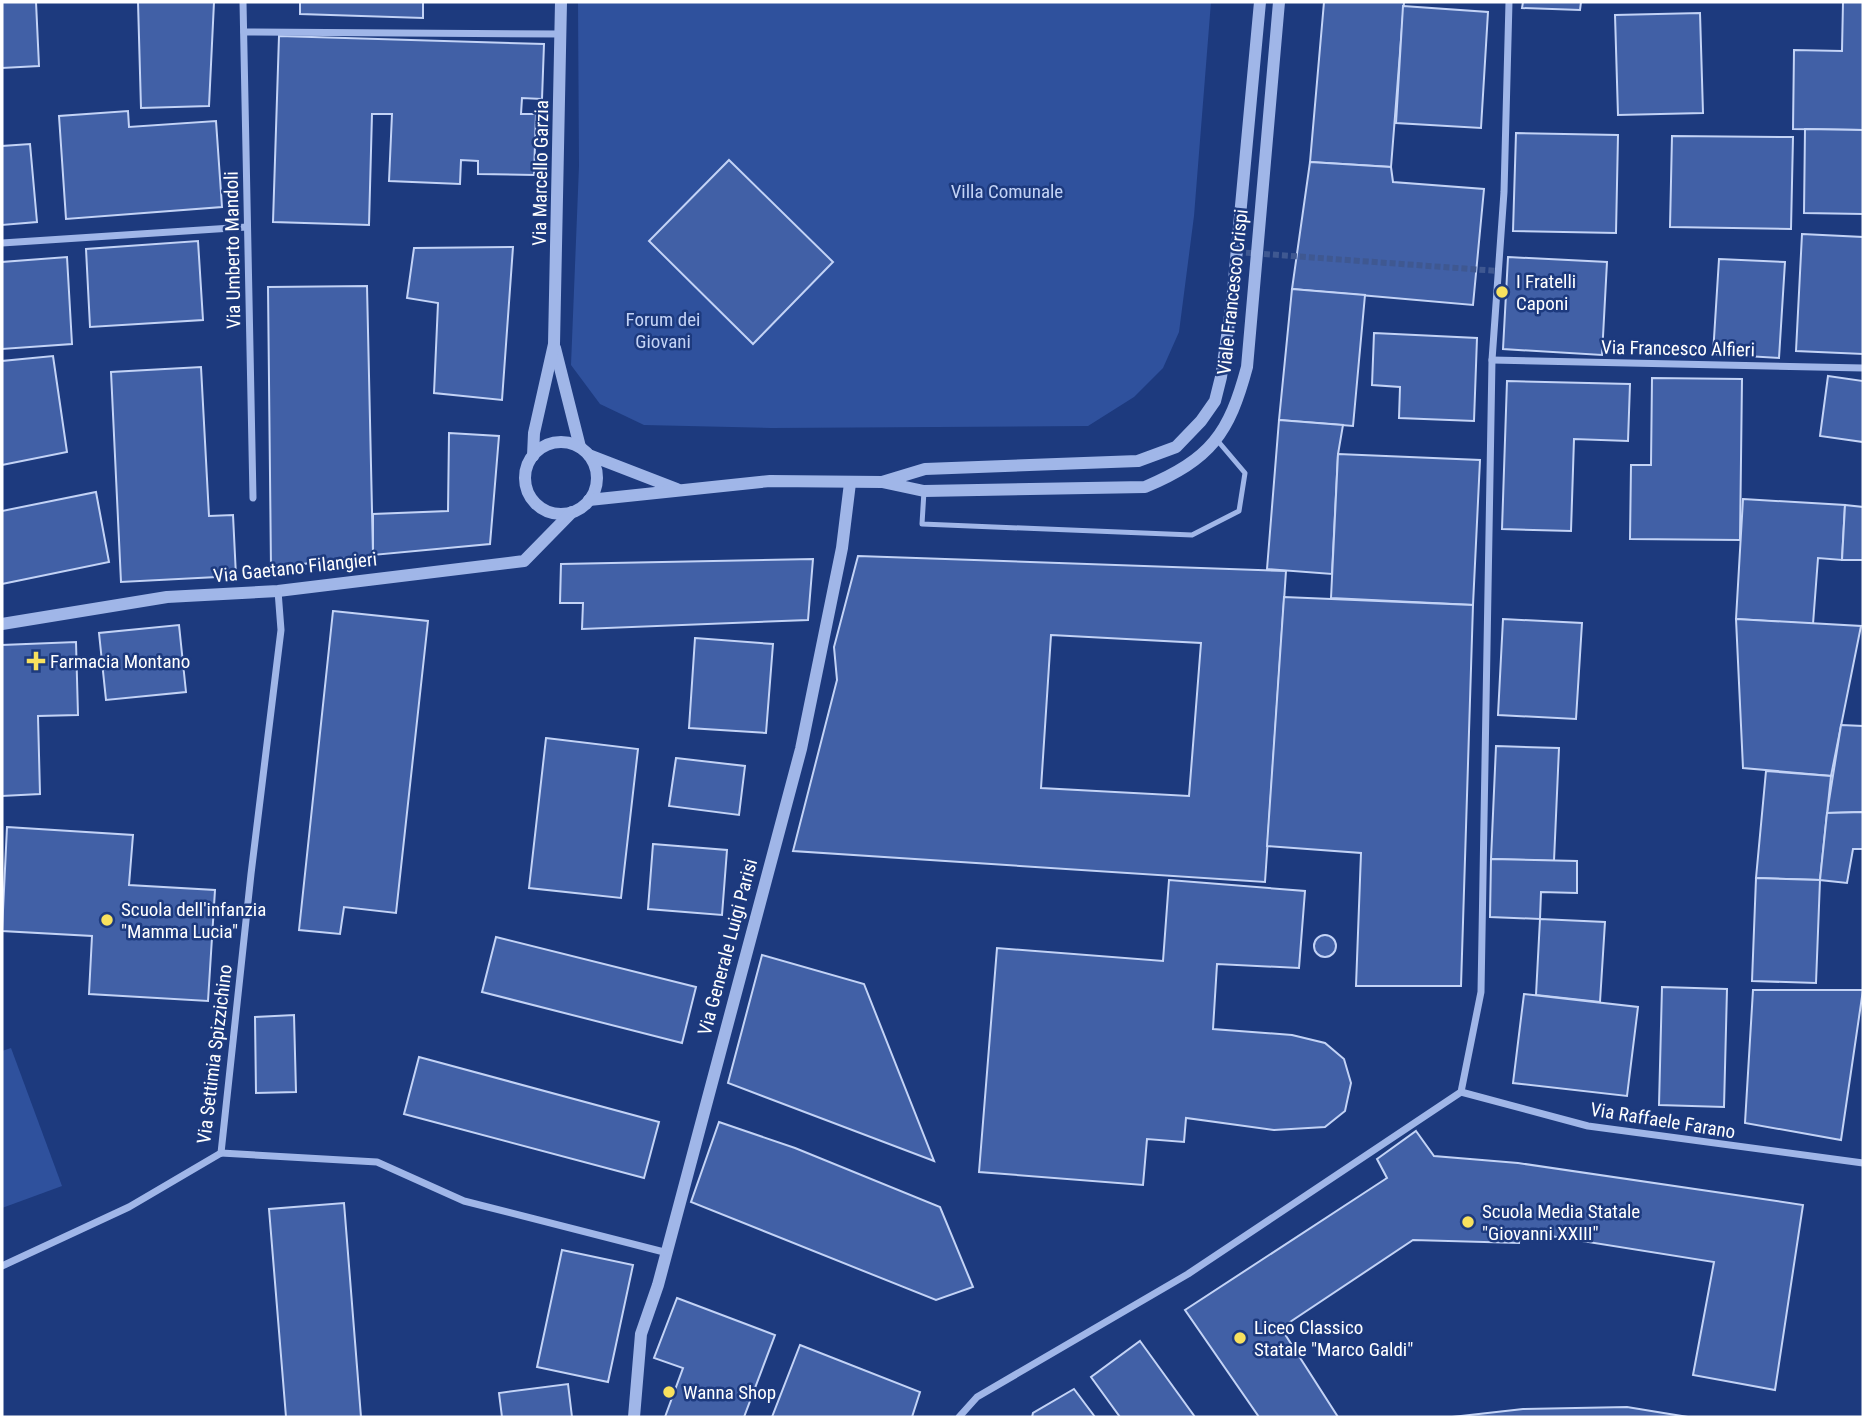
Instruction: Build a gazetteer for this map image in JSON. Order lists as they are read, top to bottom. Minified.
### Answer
{"streets":{"street":["Via Marcello Garzia","Via Umberto Mandoli","Viale Francesco Crispi","Via Francesco Alfieri","Via Gaetano Filangieri","Via Generale Luigi Parisi","Via Settimia Spizzichino","Via Raffaele Farano"]},"crossings":[["Viale Francesco Crispi","Via Gaetano Filangieri"],["Viale Francesco Crispi","Via Generale Luigi Parisi"],["Via Gaetano Filangieri","Via Settimia Spizzichino"]],"parks":["Villa Comunale","Forum dei Giovani"],"places":{"other":["I Fratelli Caponi","Scuola dell'infanzia \"Mamma Lucia\"","Scuola Media Statale \"Giovanni XXIII\"","Liceo Classico Statale \"Marco Galdi\"","Wanna Shop"],"health":["Farmacia Montano"]}}
